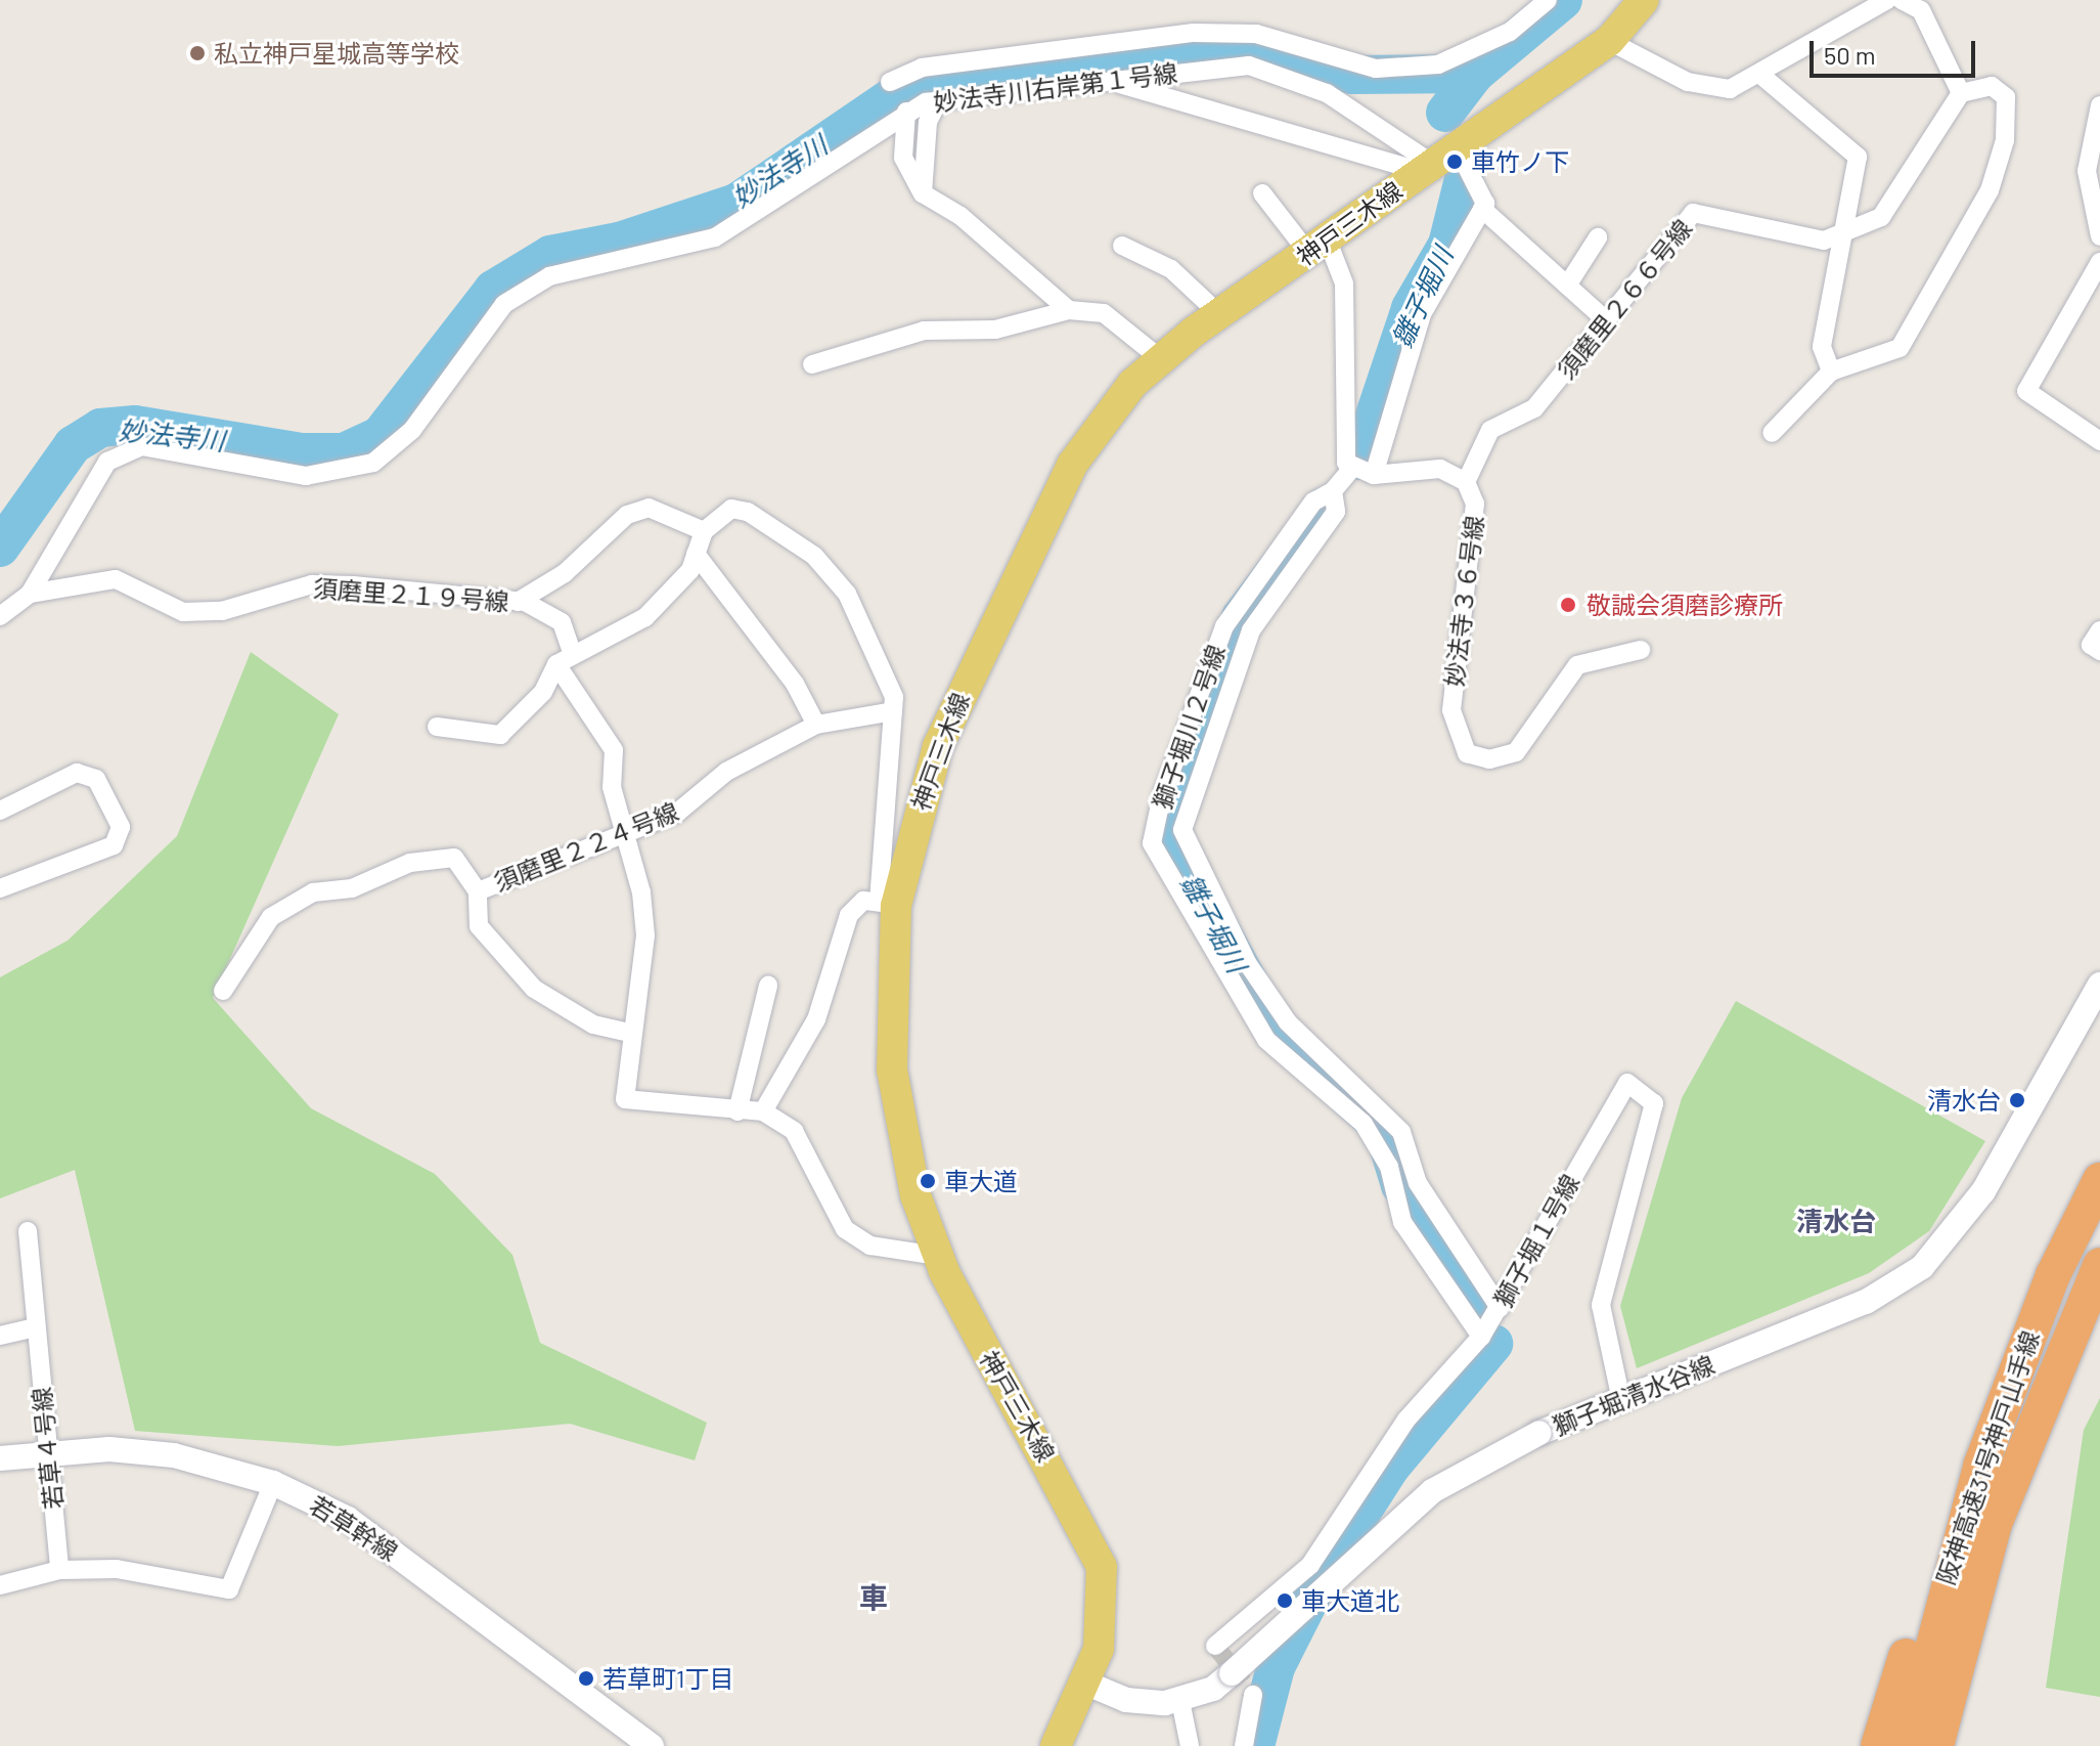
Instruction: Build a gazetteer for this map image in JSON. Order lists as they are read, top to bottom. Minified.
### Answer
{"streets":{"highway":["阪神高速31号神戸山手線"],"main road":["神戸三木線"],"street":["妙法寺川右岸第１号線","須磨里２６６号線","須磨里２１９号線","妙法寺３６号線","獅子堀川２号線","須磨里２２４号線","獅子堀１号線","獅子堀清水谷線","若草４号線","若草幹線"]},"crossings":[["妙法寺川右岸第１号線","神戸三木線"],["妙法寺川右岸第１号線","須磨里２１９号線"],["神戸三木線","獅子堀清水谷線"],["須磨里２６６号線","妙法寺３６号線"],["妙法寺３６号線","獅子堀川２号線"],["獅子堀川２号線","獅子堀１号線"],["獅子堀１号線","獅子堀清水谷線"],["若草４号線","若草幹線"]],"districts":["清水台","車"],"water":["妙法寺川","雛子堀川"],"places":["私立神戸星城高等学校","車竹ノ下","敬誠会須磨診療所","清水台","車大道","車大道北","若草町1丁目"],"scale_bar":"50 m"}
